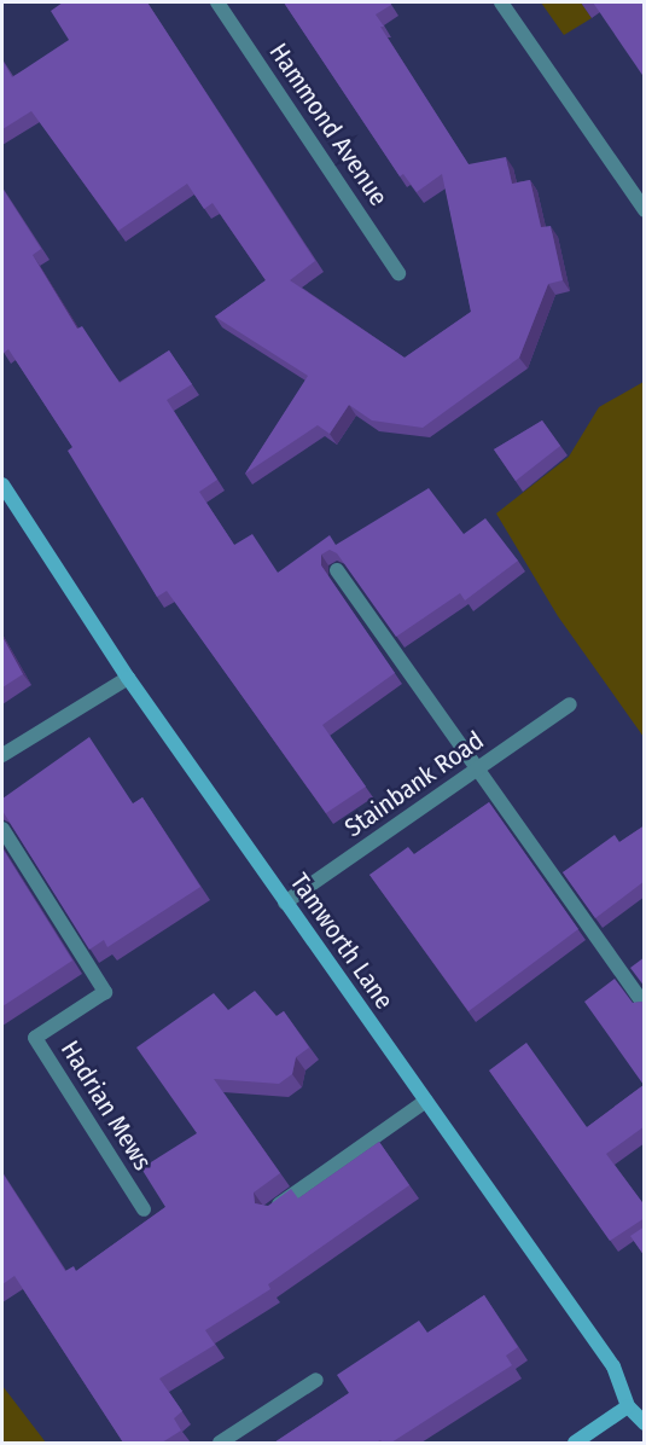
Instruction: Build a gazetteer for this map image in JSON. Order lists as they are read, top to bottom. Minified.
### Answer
{"streets":{"street":["Hammond Avenue","Stainbank Road","Tamworth Lane","Hadrian Mews"]},"crossings":[["Stainbank Road","Tamworth Lane"]]}
